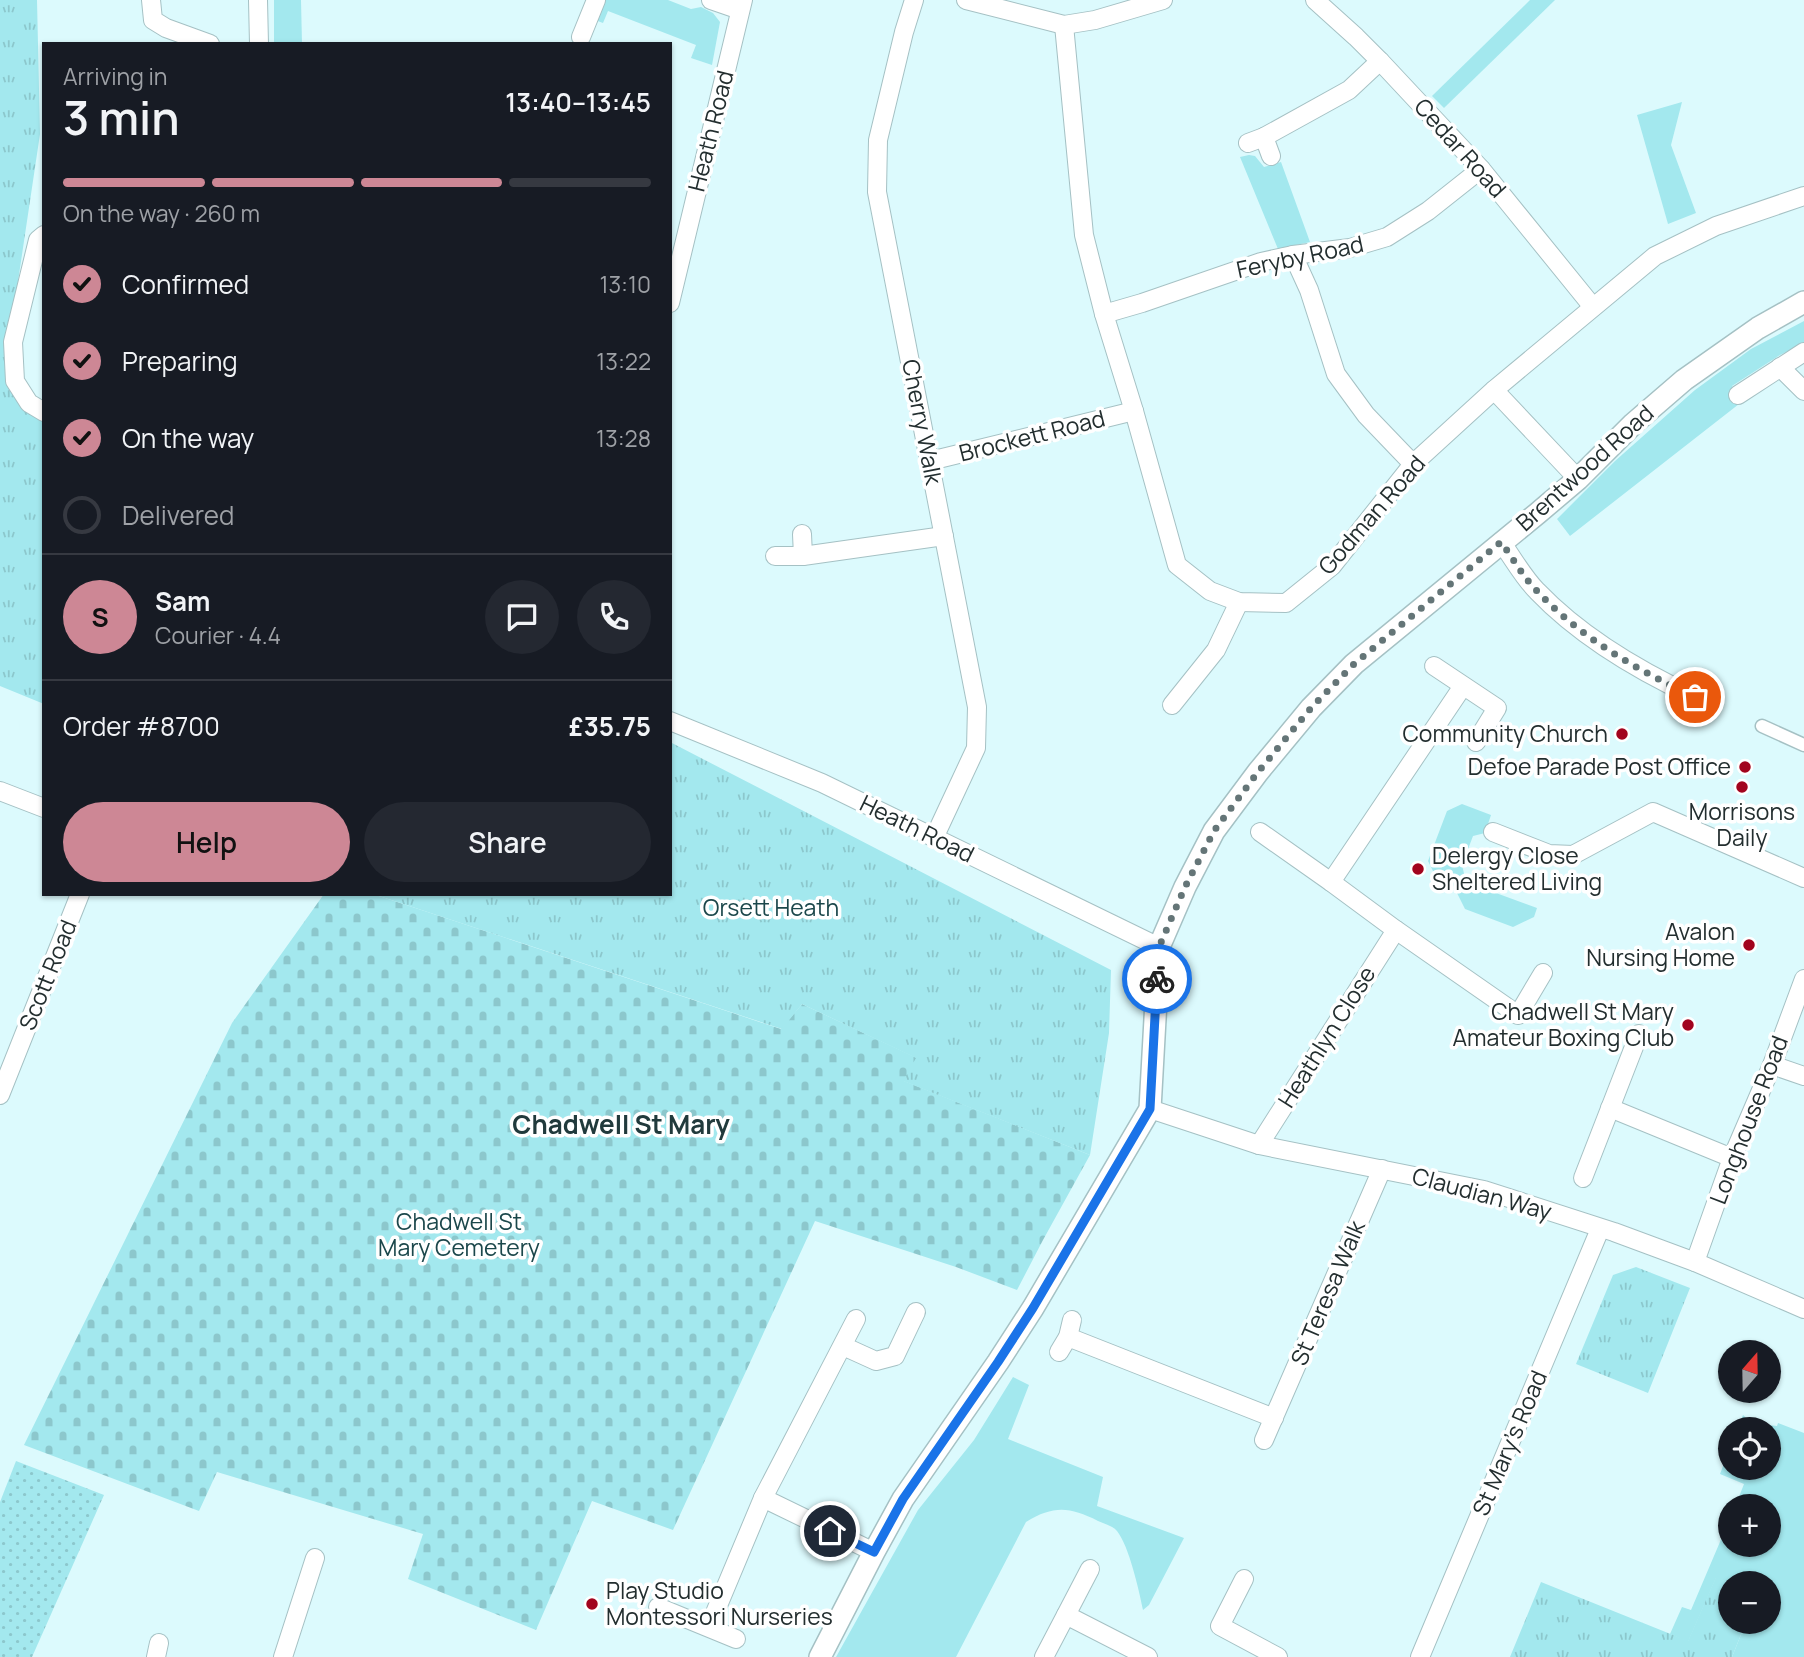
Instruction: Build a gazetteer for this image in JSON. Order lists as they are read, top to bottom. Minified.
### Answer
{"streets":{"street":["Heath Road","Cedar Road","Feryby Road","Cherry Walk","Brockett Road","Brentwood Road","Godman Road","Scott Road","Heathlyn Close","Longhouse Road","Claudian Way","St Teresa Walk","St Mary's Road"]},"crossings":[["Heath Road","Cherry Walk"],["Heath Road","Brentwood Road"],["Cedar Road","Feryby Road"],["Cedar Road","Godman Road"],["Feryby Road","Godman Road"],["Cherry Walk","Brockett Road"],["Brockett Road","Godman Road"],["Brentwood Road","Claudian Way"],["Heathlyn Close","Claudian Way"],["Longhouse Road","Claudian Way"],["Claudian Way","St Teresa Walk"],["Claudian Way","St Mary's Road"]],"districts":["Chadwell St Mary"],"parks":["Orsett Heath","Chadwell St Mary Cemetery"],"places":["Community Church","Defoe Parade Post Office","Morrisons Daily","Delergy Close Sheltered Living","Avalon Nursing Home","Chadwell St Mary Amateur Boxing Club","Play Studio Montessori Nurseries"],"north":"top","page":{"heading":["3 min","Arriving in","13:40–13:45"],"panel":["Sam","Courier · 4.4","Order #8700","£35.75"],"bar":"On the way · 260 m","list":[["Confirmed","13:10"],["Preparing","13:22"],["On the way","13:28"],"Delivered"],"round":"S","buttons":["Help","Share"],"map_buttons":["+","−"]}}
